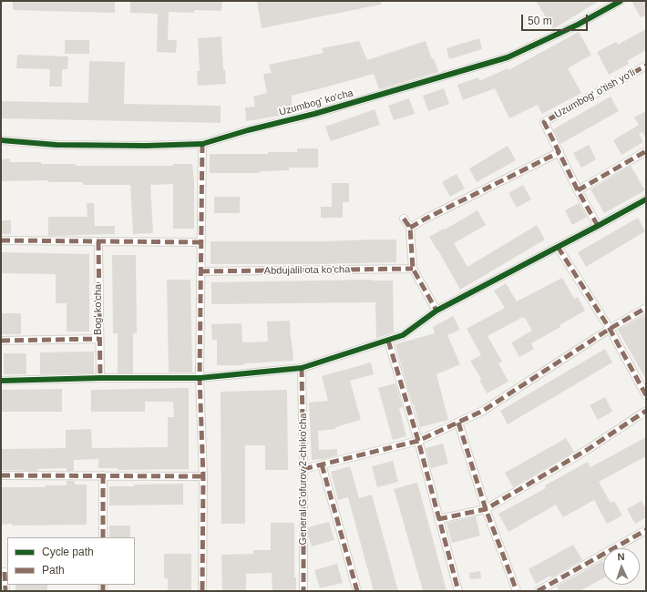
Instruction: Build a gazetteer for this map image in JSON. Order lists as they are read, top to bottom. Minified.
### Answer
{"streets":{"street":["Uzumbog' o'tish yo'li","Uzumbog' ko'cha","Abdujalil ota ko'cha","Bog' ko'cha","General G'ofurov 2-chi ko'cha"]},"legend":["Cycle path","Path"],"scale_bar":"50 m","north":"top"}
